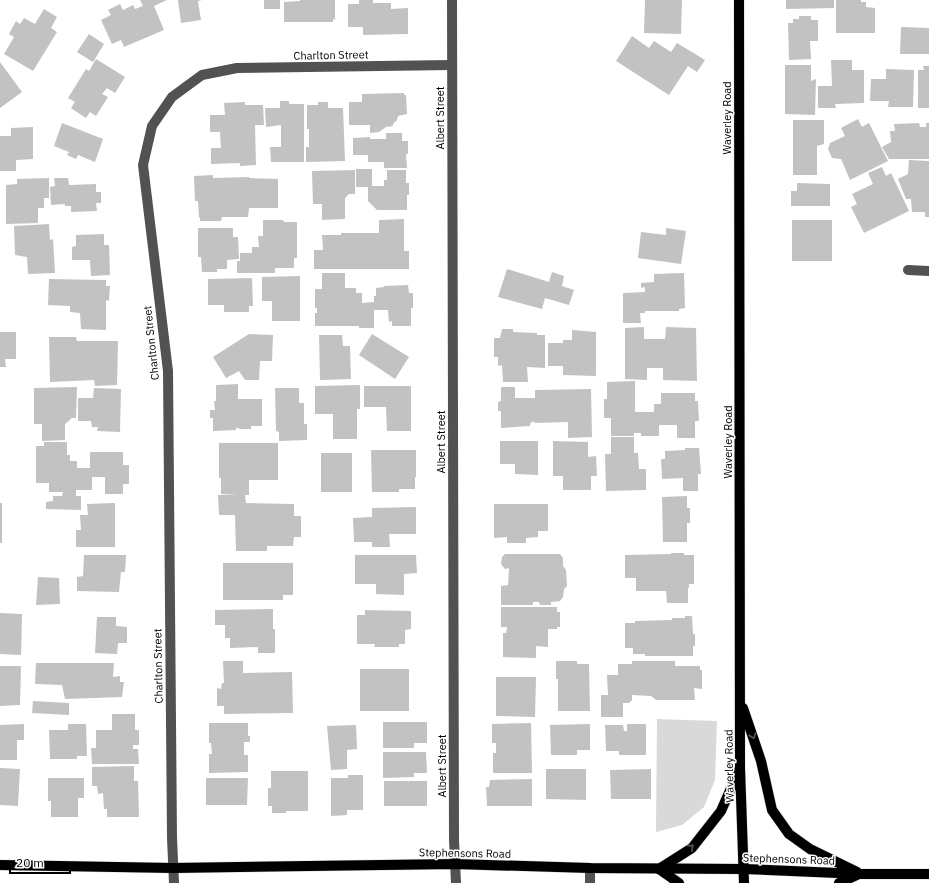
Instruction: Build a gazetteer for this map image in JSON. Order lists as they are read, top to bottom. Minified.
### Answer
{"streets":{"main road":["Waverley Road","Stephensons Road"],"street":["Charlton Street","Albert Street"]},"crossings":[["Charlton Street","Albert Street"],["Charlton Street","Stephensons Road"],["Albert Street","Stephensons Road"],["Waverley Road","Stephensons Road"]],"scale_bar":"20 m"}
